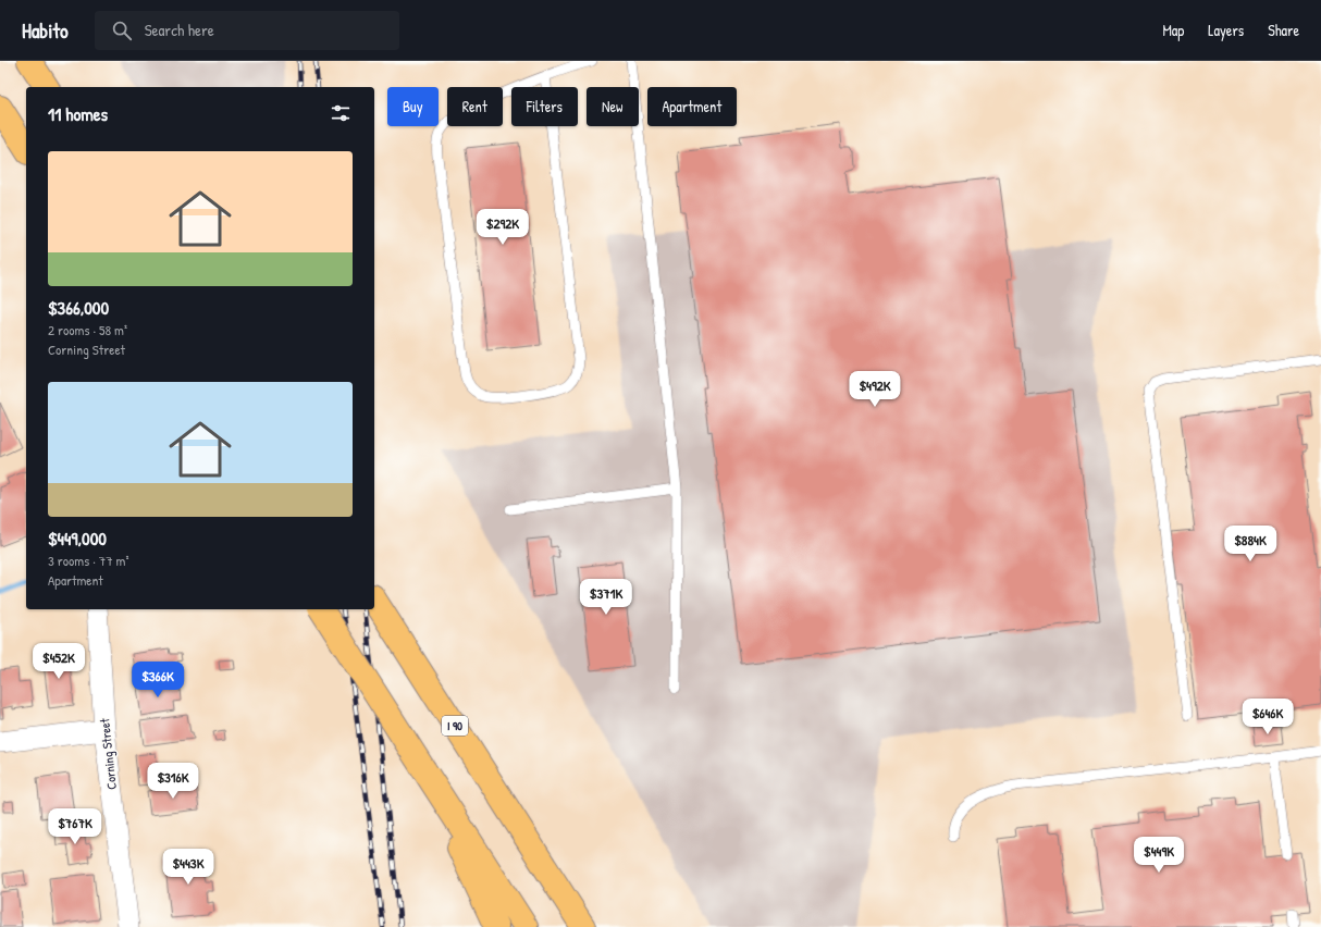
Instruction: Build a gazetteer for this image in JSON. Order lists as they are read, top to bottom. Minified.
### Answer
{"streets":{"highway":["I 90"],"street":["Corning Street"]},"page":{"header":"Habito","search":"Search here","nav":["Map","Layers","Share"],"chip":["Buy","Rent","Filters","New","Apartment"],"heading":"11 homes","list":[{"name":"$366,000","note":"2 rooms · 58 m² · Corning Street"},{"name":"$449,000","note":"3 rooms · 77 m² · Apartment"}],"price":["$292K","$492K","$884K","$371K","$452K","$366K","$646K","$316K","$767K","$449K","$443K"]}}
